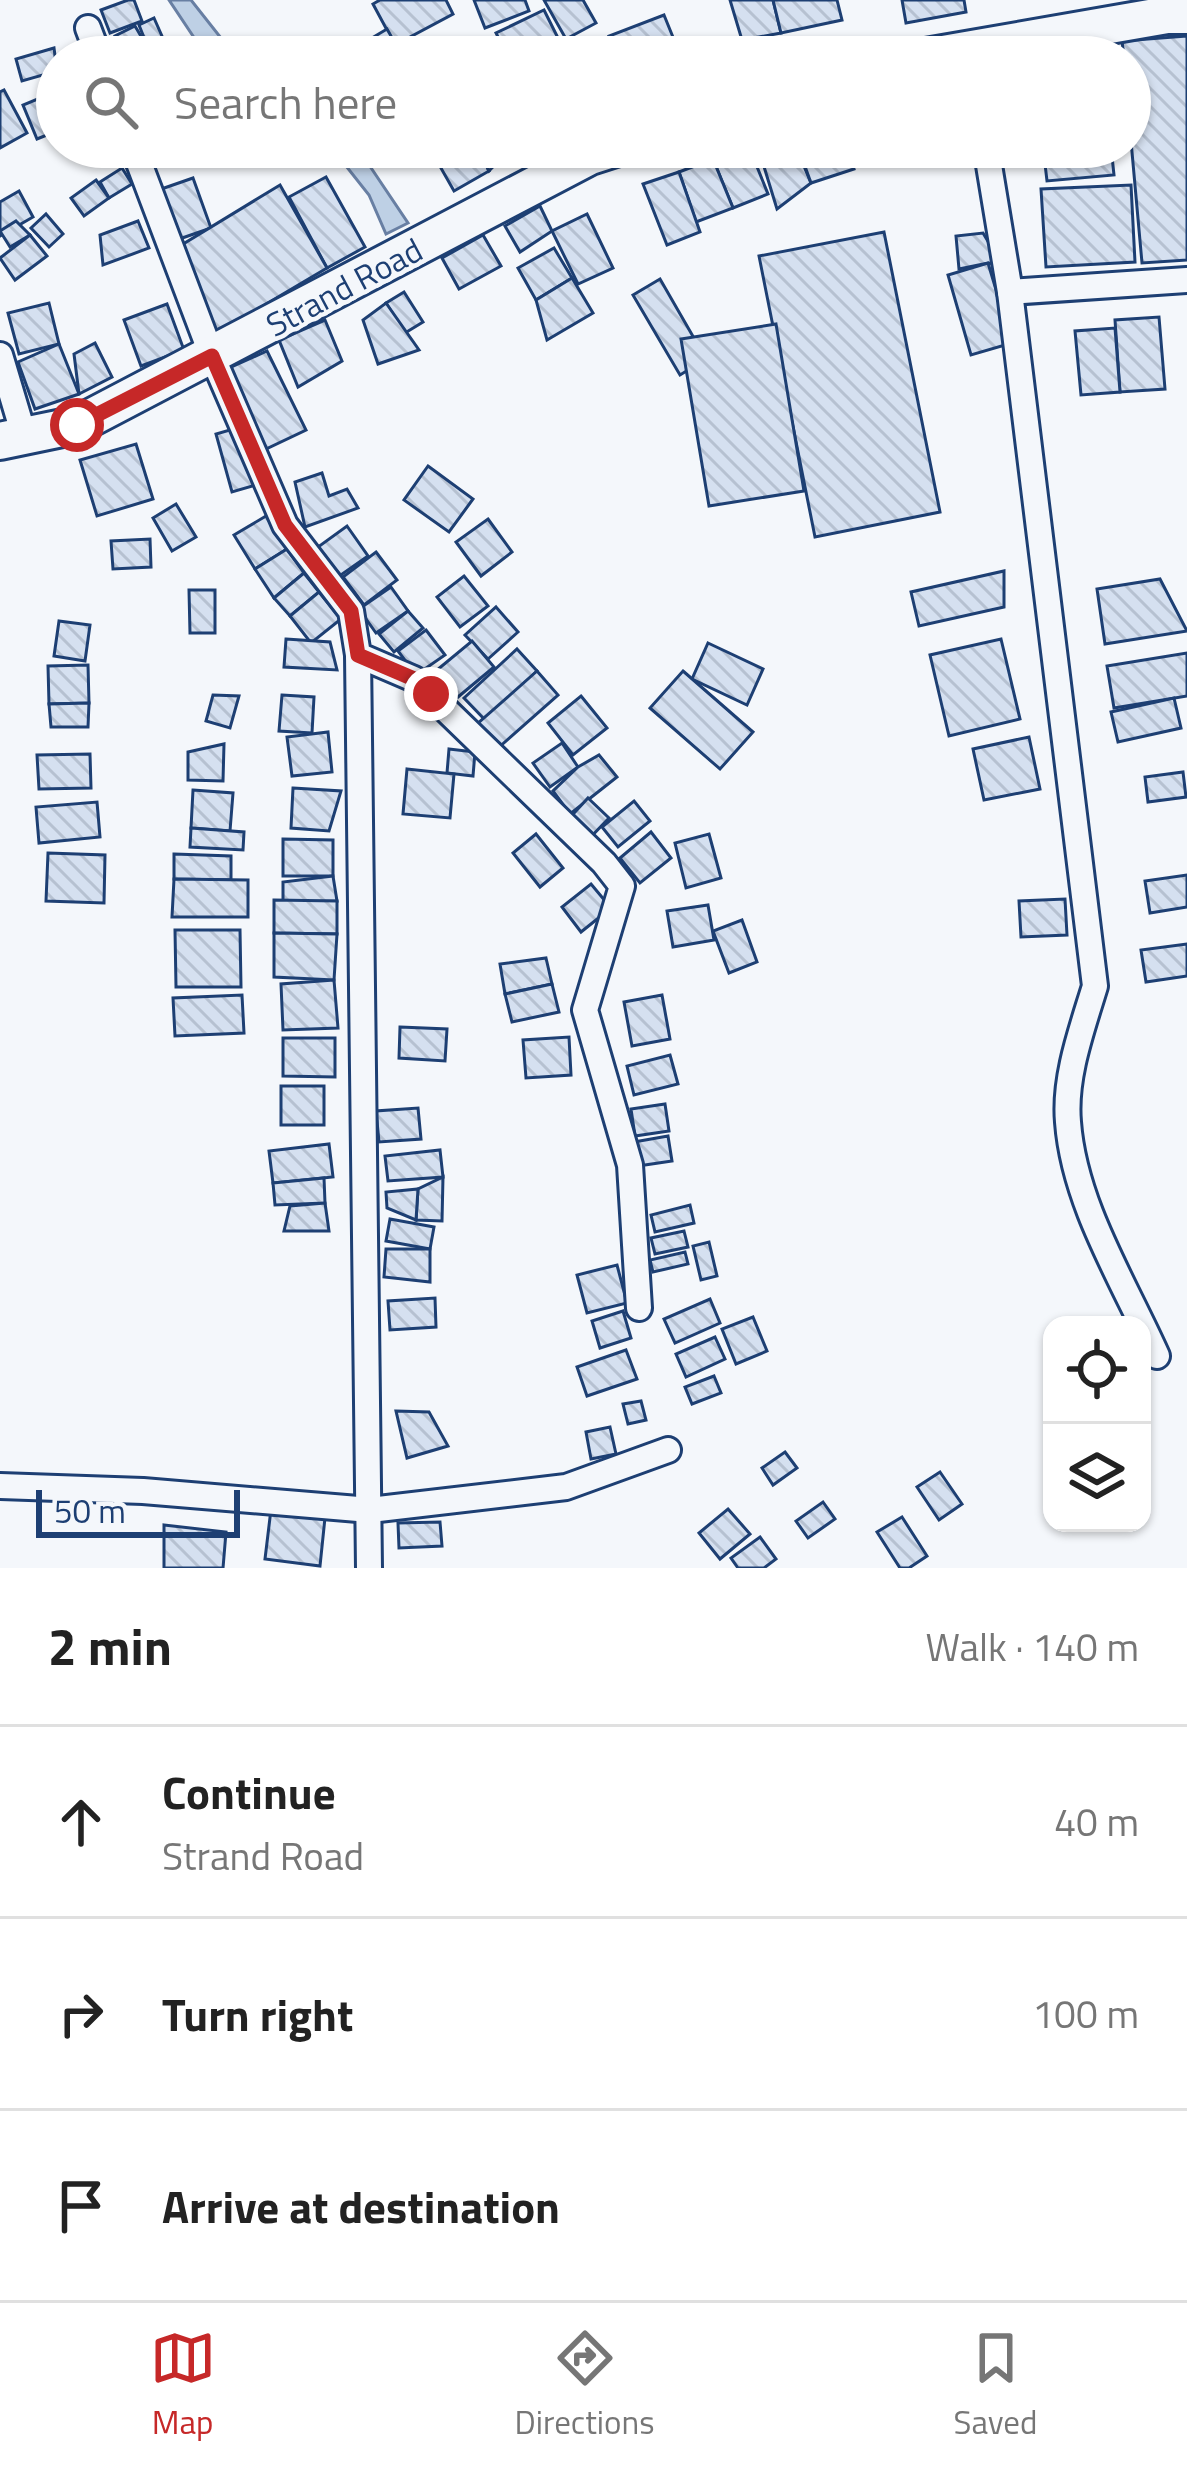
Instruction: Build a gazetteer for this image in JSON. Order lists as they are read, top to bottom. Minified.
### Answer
{"streets":{"main road":["Strand Road"]},"scale_bar":"50 m","page":{"search":"Search here","scale":"50 m","heading":["2 min","Walk · 140 m"],"list":[["Continue","Strand Road","40 m"],["Turn right","100 m"],"Arrive at destination"],"nav":["Map","Directions","Saved"]}}
